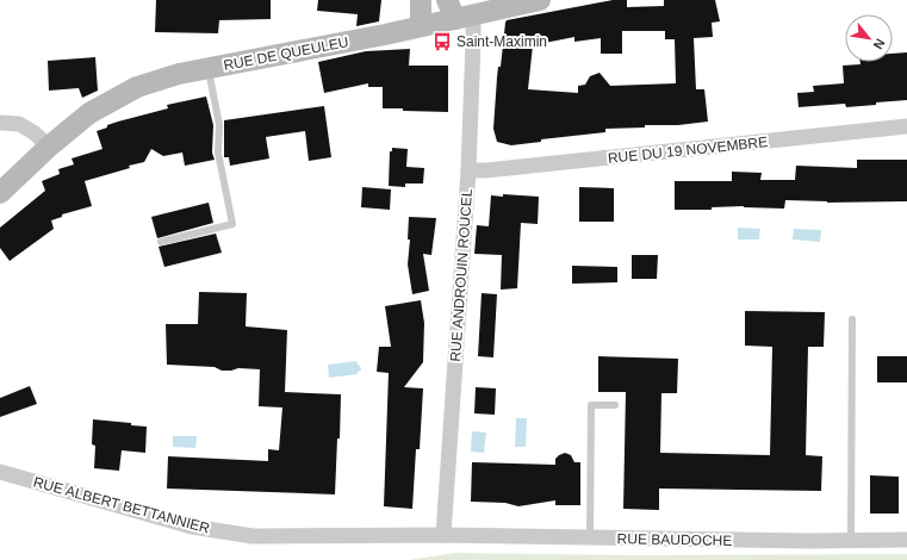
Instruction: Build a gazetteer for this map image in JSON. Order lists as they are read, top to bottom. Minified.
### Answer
{"streets":{"street":["RUE DE QUEULEU","RUE DU 19 NOVEMBRE","RUE ANDROUIN ROUCEL","RUE ALBERT BETTANNIER","RUE BAUDOCHE"]},"crossings":[["RUE DE QUEULEU","RUE ANDROUIN ROUCEL"],["RUE DU 19 NOVEMBRE","RUE ANDROUIN ROUCEL"],["RUE ANDROUIN ROUCEL","RUE ALBERT BETTANNIER"],["RUE ANDROUIN ROUCEL","RUE BAUDOCHE"],["RUE ALBERT BETTANNIER","RUE BAUDOCHE"]],"places":{"bus stop":["Saint-Maximin"]},"north":"bottom right"}
